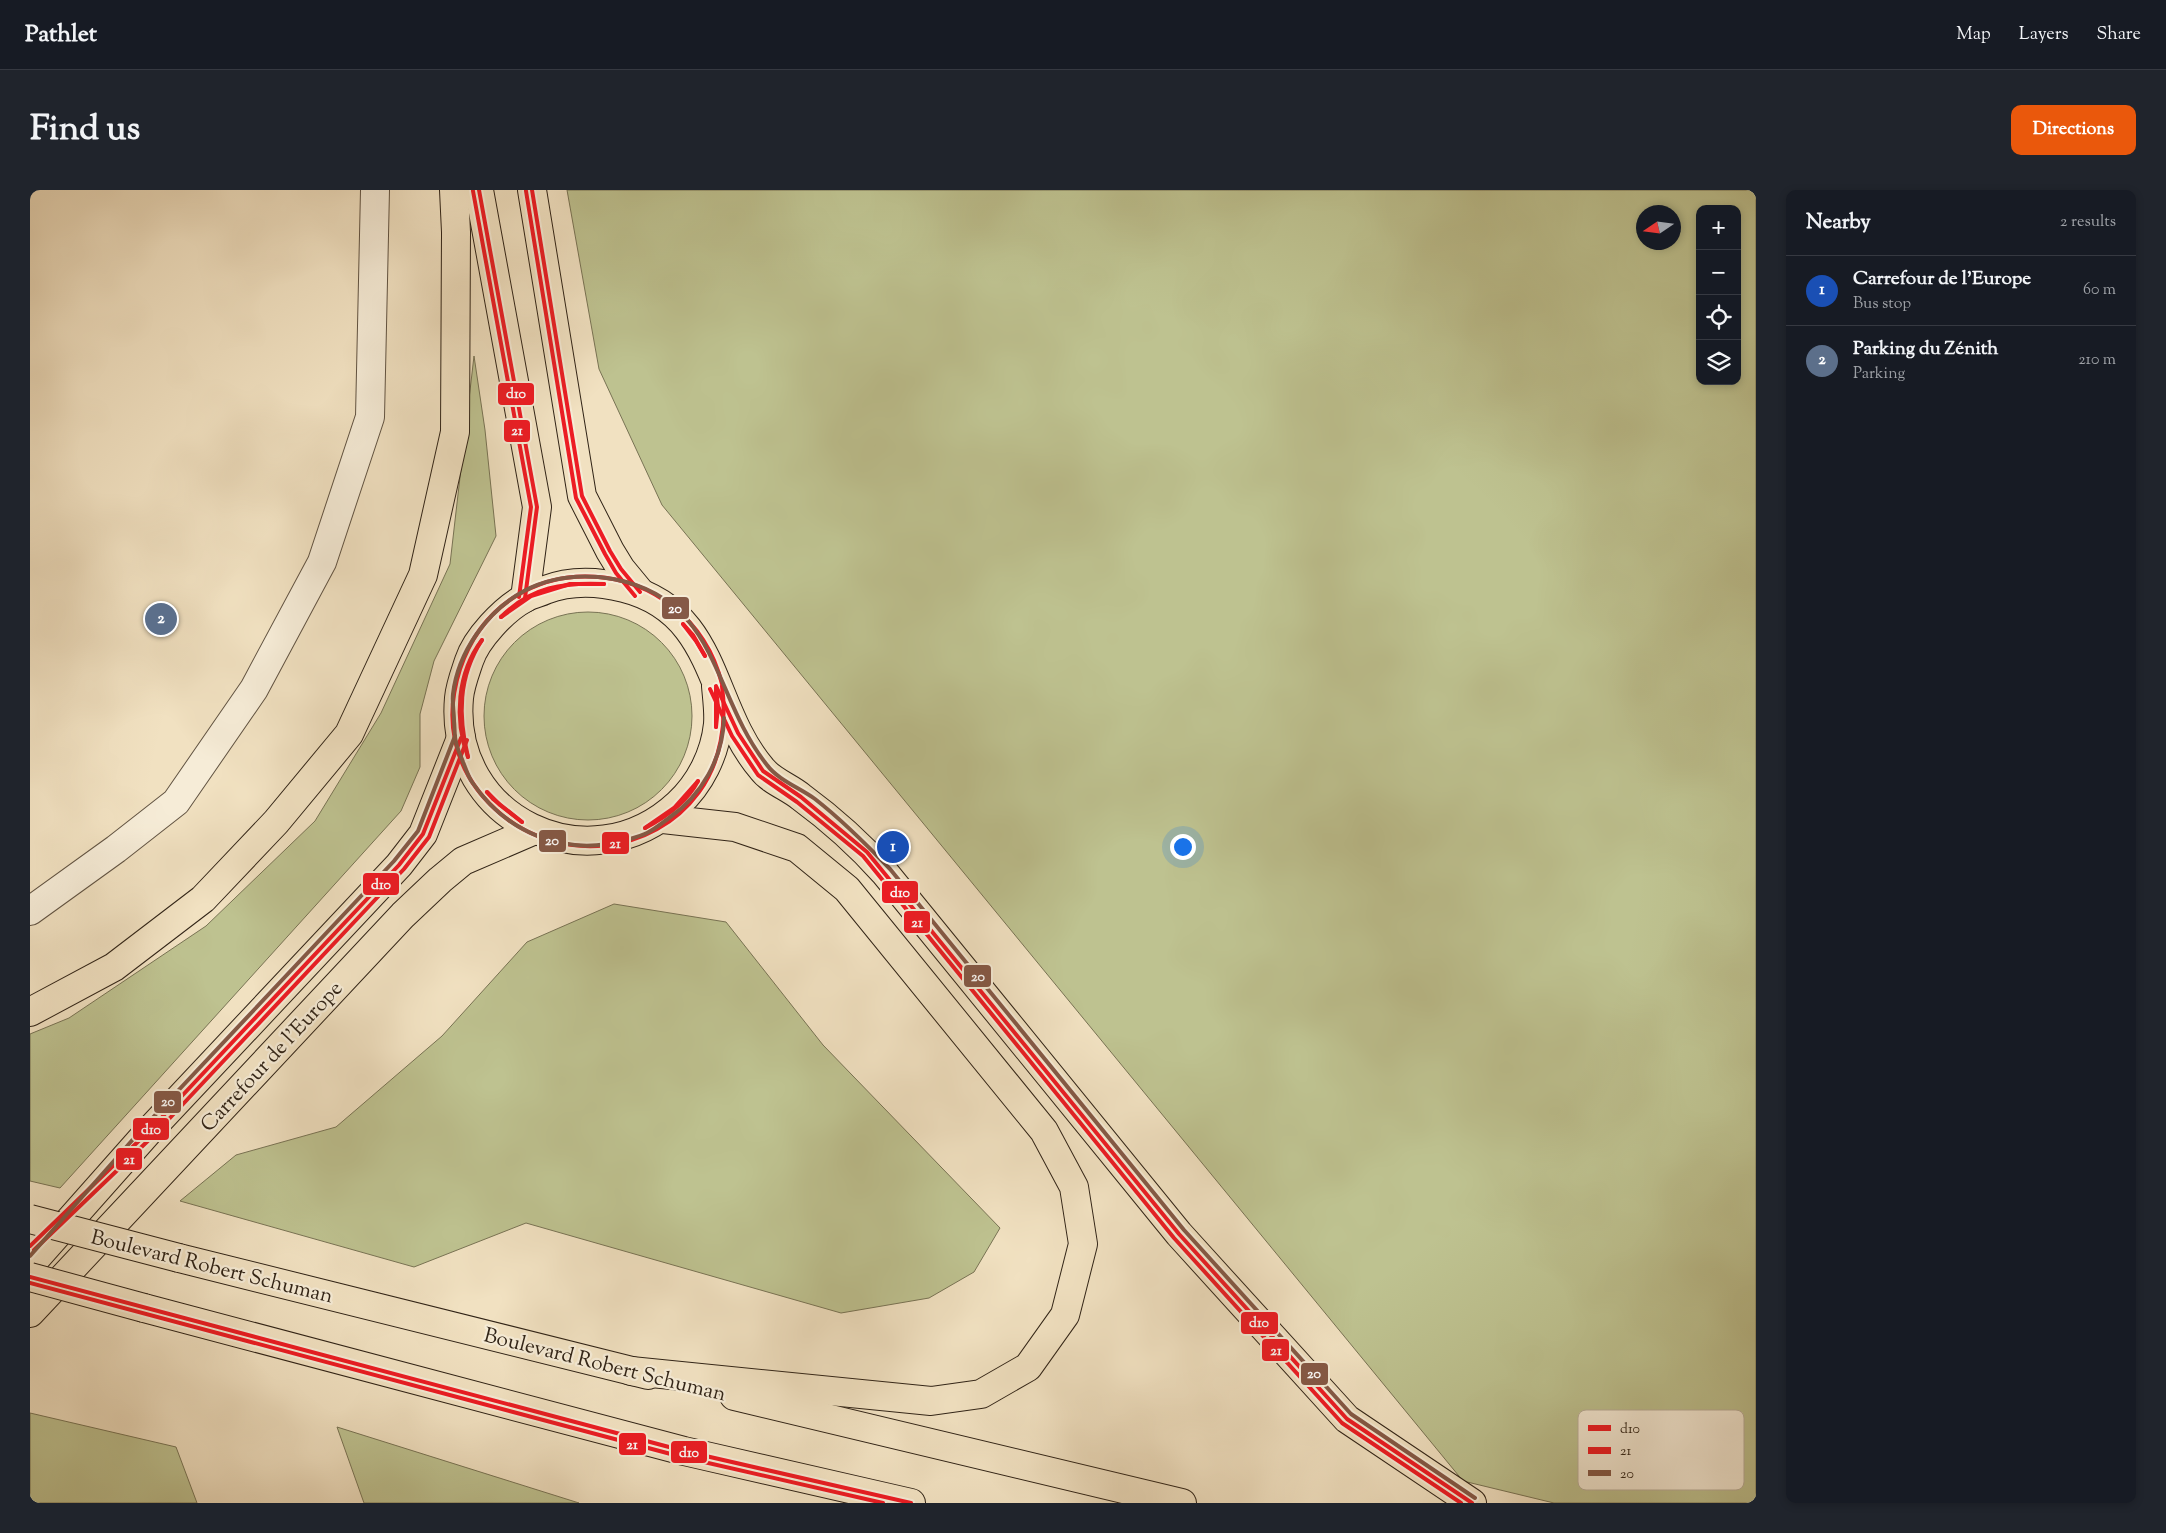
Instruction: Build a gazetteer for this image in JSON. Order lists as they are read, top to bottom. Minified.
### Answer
{"streets":{"main road":["Carrefour de l'Europe","Boulevard Robert Schuman"]},"lines":["transit line d10","transit line 21","transit line 20"],"legend":["d10","21","20"],"north":"left","page":{"header":"Pathlet","nav":["Map","Layers","Share"],"title":"Find us","buttons":"Directions","heading":["Nearby","2 results"],"map_buttons":["+","−"],"list":[{"mark":"1","name":"Carrefour de l'Europe","note":"Bus stop","value":"60 m"},{"mark":"2","name":"Parking du Zénith","note":"Parking","value":"210 m"}],"pins":["2","1"]}}
